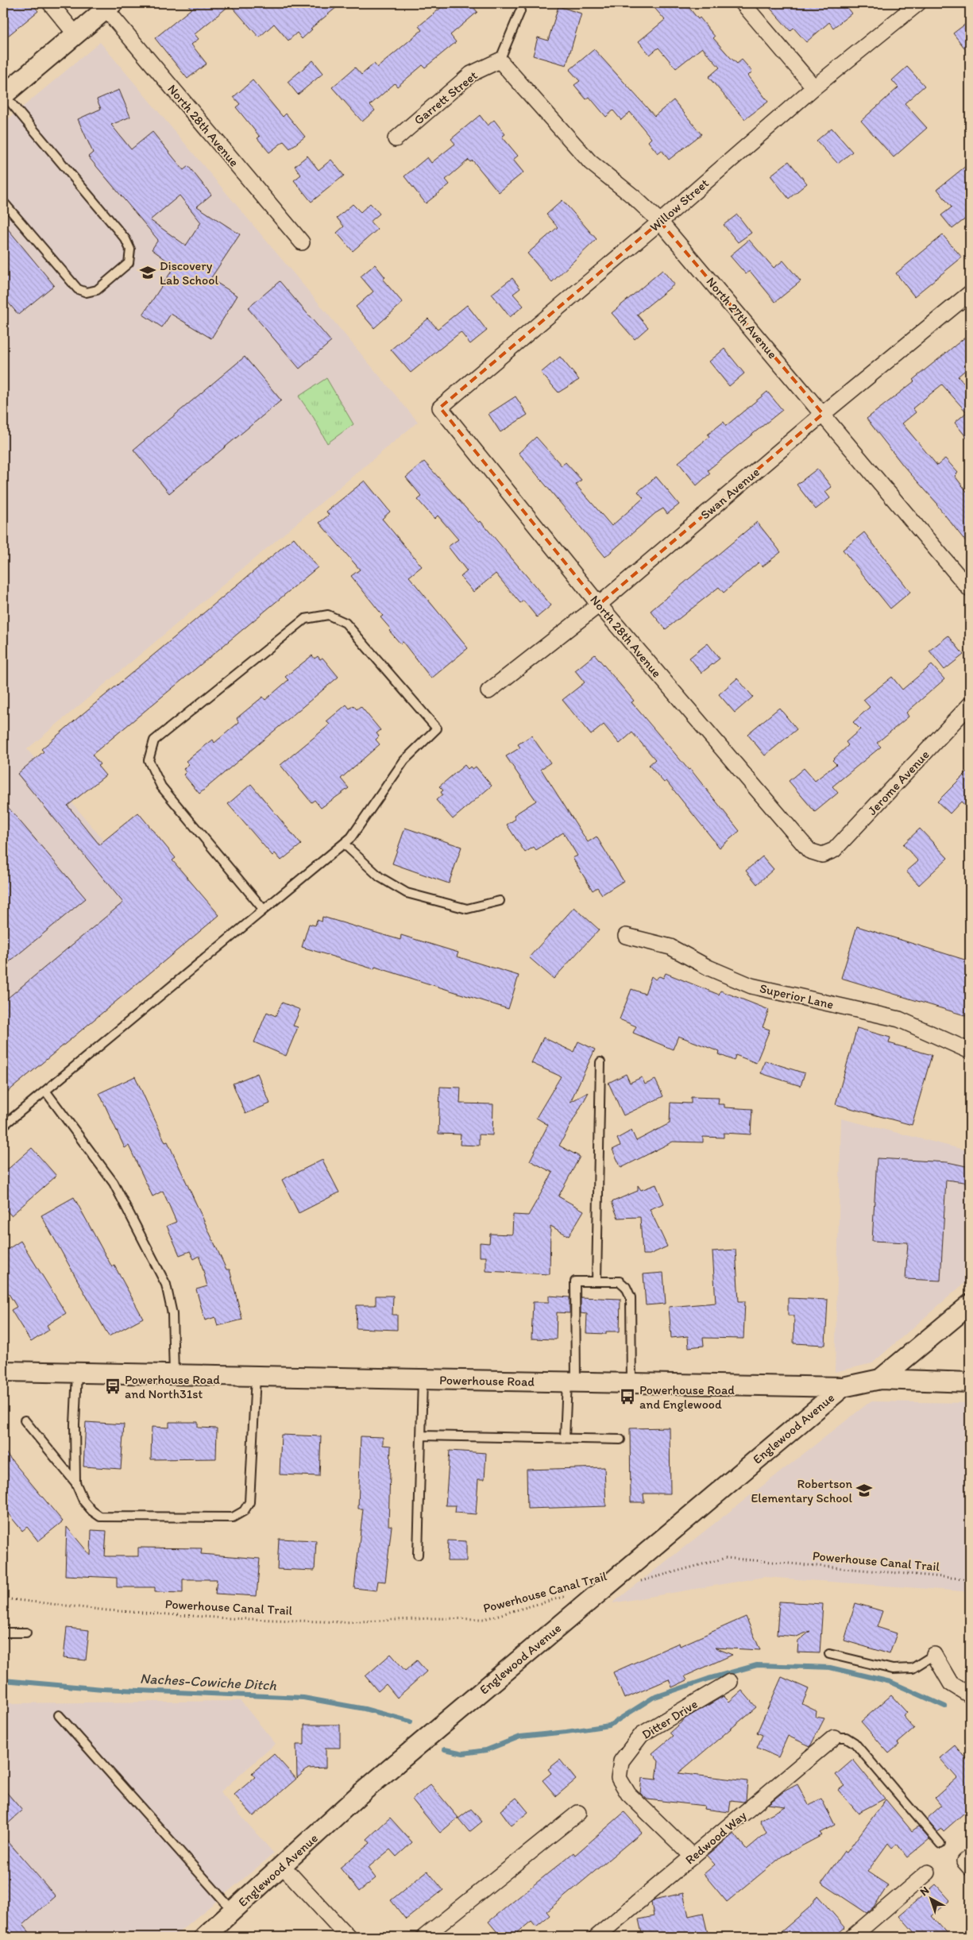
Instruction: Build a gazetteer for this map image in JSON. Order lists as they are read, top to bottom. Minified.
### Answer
{"streets":{"street":["Garrett Street","North 28th Avenue","Willow Street","North 27th Avenue","Swan Avenue","Jerome Avenue","Superior Lane","Powerhouse Road","Englewood Avenue","Ditter Drive","Redwood Way"],"path":["Powerhouse Canal Trail"]},"crossings":[["Garrett Street","North 27th Avenue"],["North 28th Avenue","Willow Street"],["North 28th Avenue","Swan Avenue"],["North 28th Avenue","Jerome Avenue"],["Willow Street","North 27th Avenue"],["North 27th Avenue","Swan Avenue"],["Powerhouse Road","Englewood Avenue"],["Englewood Avenue","Powerhouse Canal Trail"],["Ditter Drive","Redwood Way"]],"water":["Naches-Cowiche Ditch"],"places":{"school or university":["Discovery Lab School","Robertson Elementary School"],"bus stop":["Powerhouse Road and North31st","Powerhouse Road and Englewood"]},"north":"top left"}
